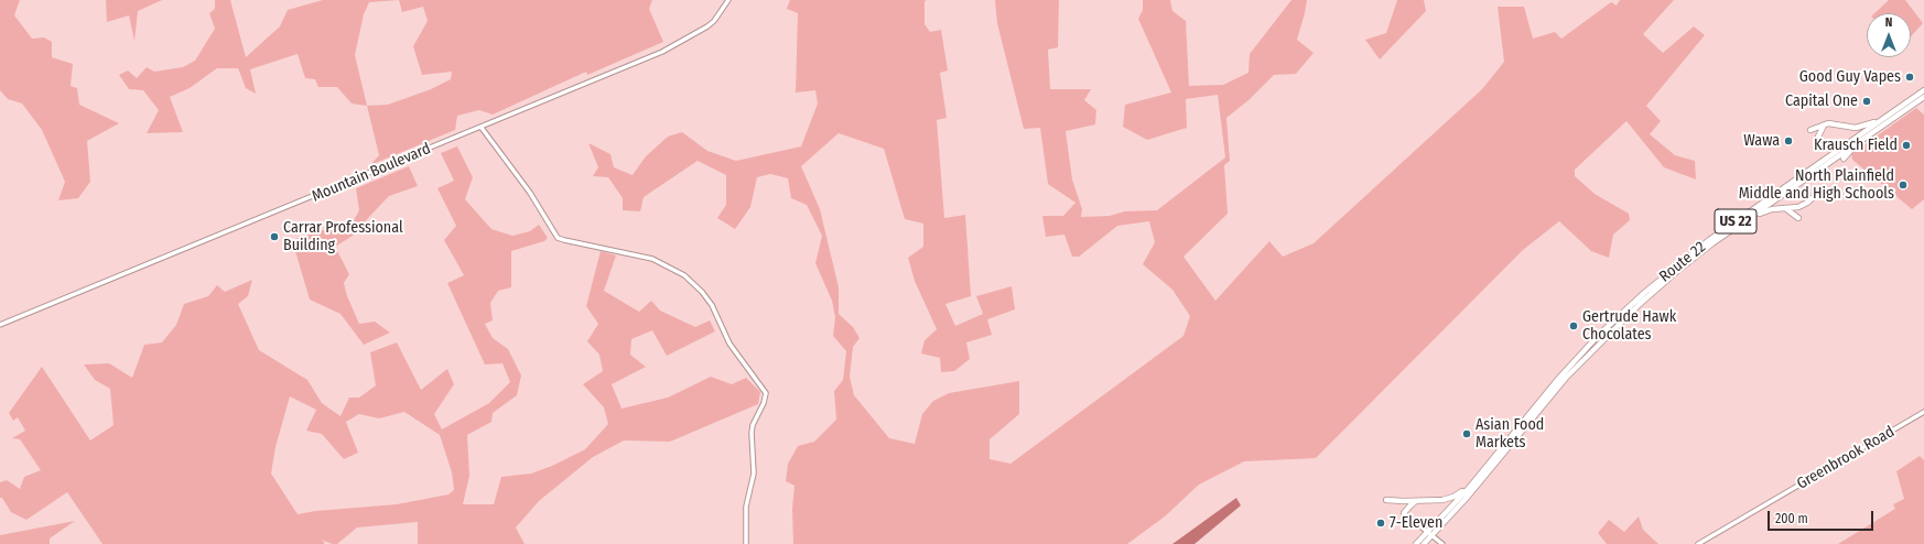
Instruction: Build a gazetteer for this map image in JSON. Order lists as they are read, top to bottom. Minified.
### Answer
{"streets":{"highway":["US 22","Route 22"],"street":["Mountain Boulevard","Greenbrook Road"]},"crossings":[["US 22","Route 22"]],"places":["Good Guy Vapes","Capital One","Wawa","Krausch Field","North Plainfield Middle and High Schools","Carrar Professional Building","Gertrude Hawk Chocolates","Asian Food Markets","7-Eleven"],"scale_bar":"200 m","north":"top"}
